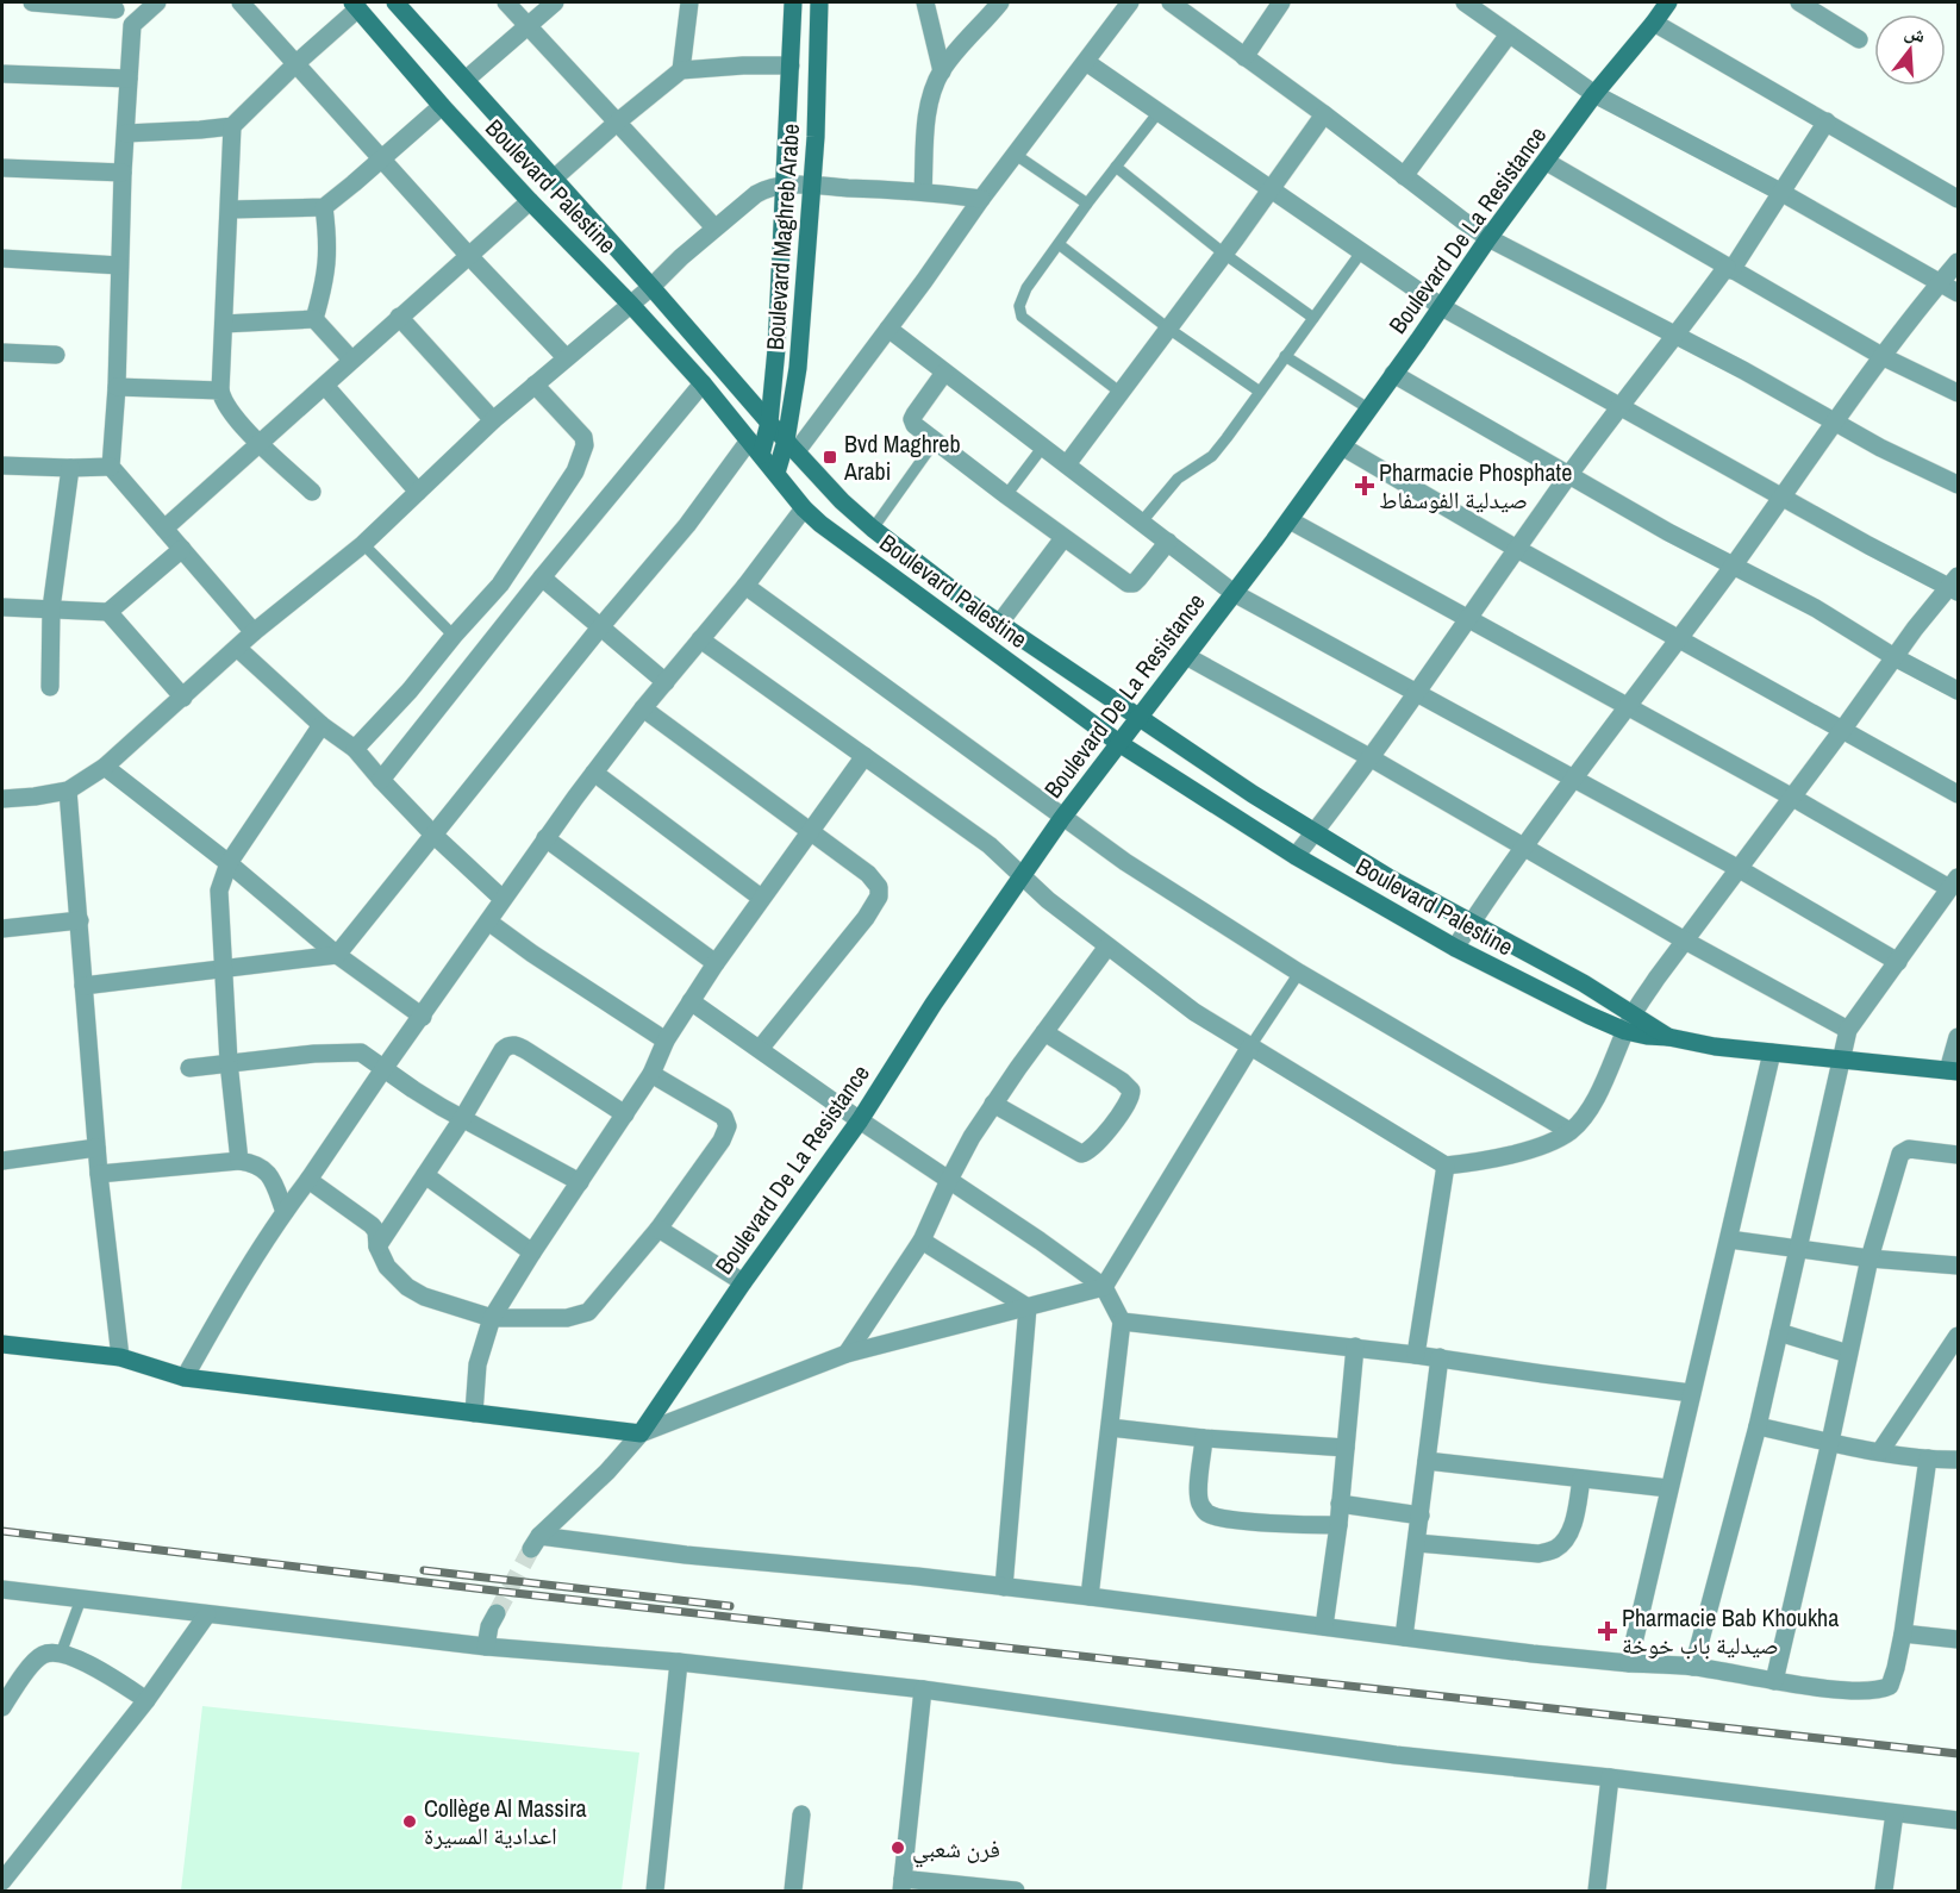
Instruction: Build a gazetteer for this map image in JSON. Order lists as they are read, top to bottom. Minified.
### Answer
{"streets":{"street":["Boulevard Palestine","Boulevard De La Resistance","Boulevard Maghreb Arabe"]},"crossings":[["Boulevard Palestine","Boulevard De La Resistance"],["Boulevard Palestine","Boulevard Maghreb Arabe"]],"places":{"transit":["Bvd Maghreb Arabi"],"health":["Pharmacie Phosphate صيدلية الفوسفاط","Pharmacie Bab Khoukha صيدلية باب خوخة"],"other":["Collège Al Massira اعدادية المسيرة","فرن شعبي"]},"north":"top"}
